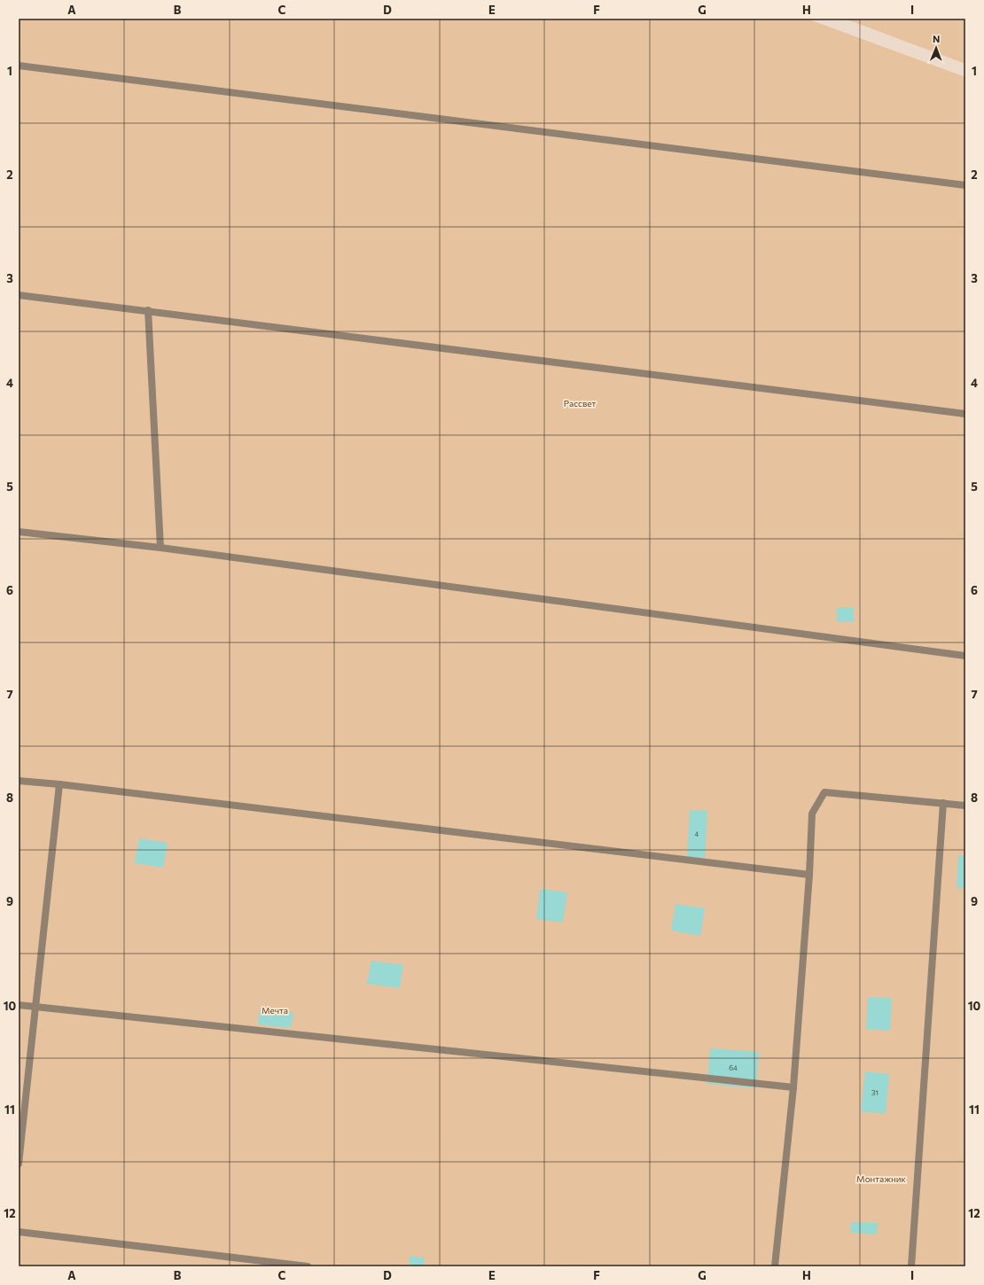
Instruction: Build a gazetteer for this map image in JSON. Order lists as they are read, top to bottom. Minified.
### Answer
{"parks":["Рассвет","Мечта","Монтажник"],"house_numbers":["4","64","31"],"north":"top","grid":{"columns":["A","B","C","D","E","F","G","H","I"],"rows":["1","2","3","4","5","6","7","8","9","10","11","12"]}}
